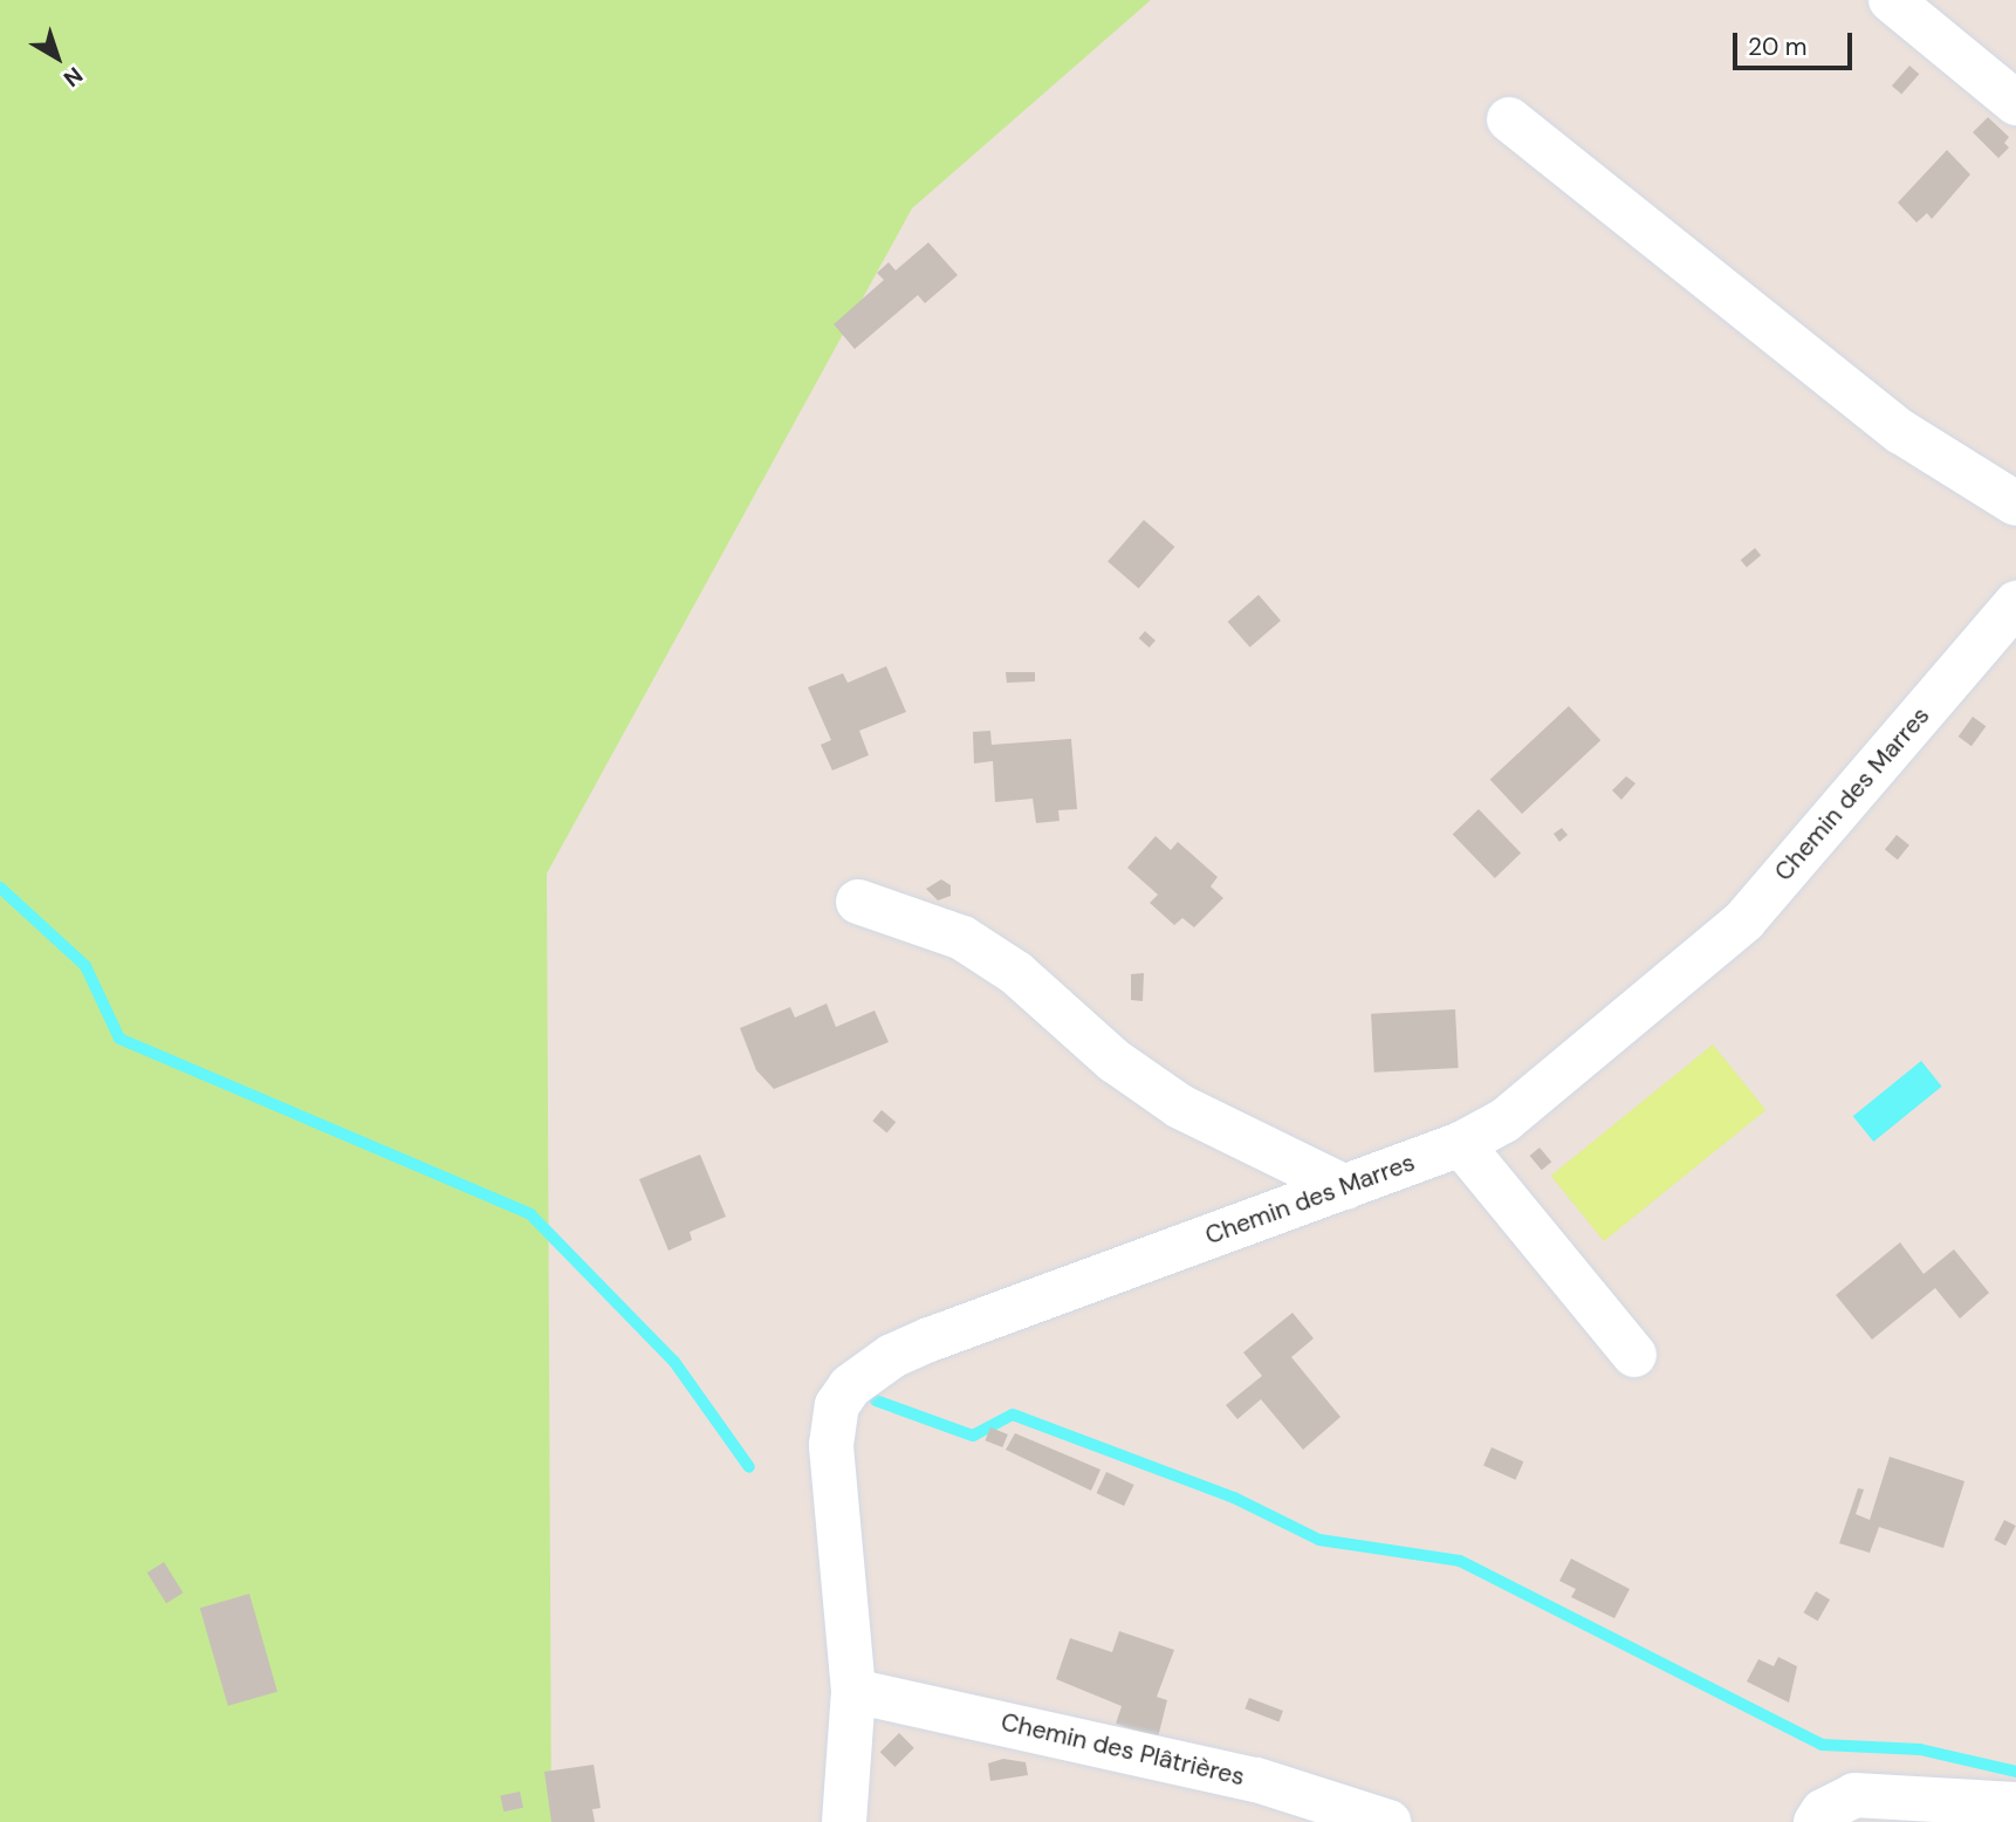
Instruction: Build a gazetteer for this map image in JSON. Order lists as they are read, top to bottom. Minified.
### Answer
{"streets":{"street":["Chemin des Marres","Chemin des Plâtrières"]},"crossings":[["Chemin des Marres","Chemin des Plâtrières"]],"scale_bar":"20 m","north":"bottom right"}
